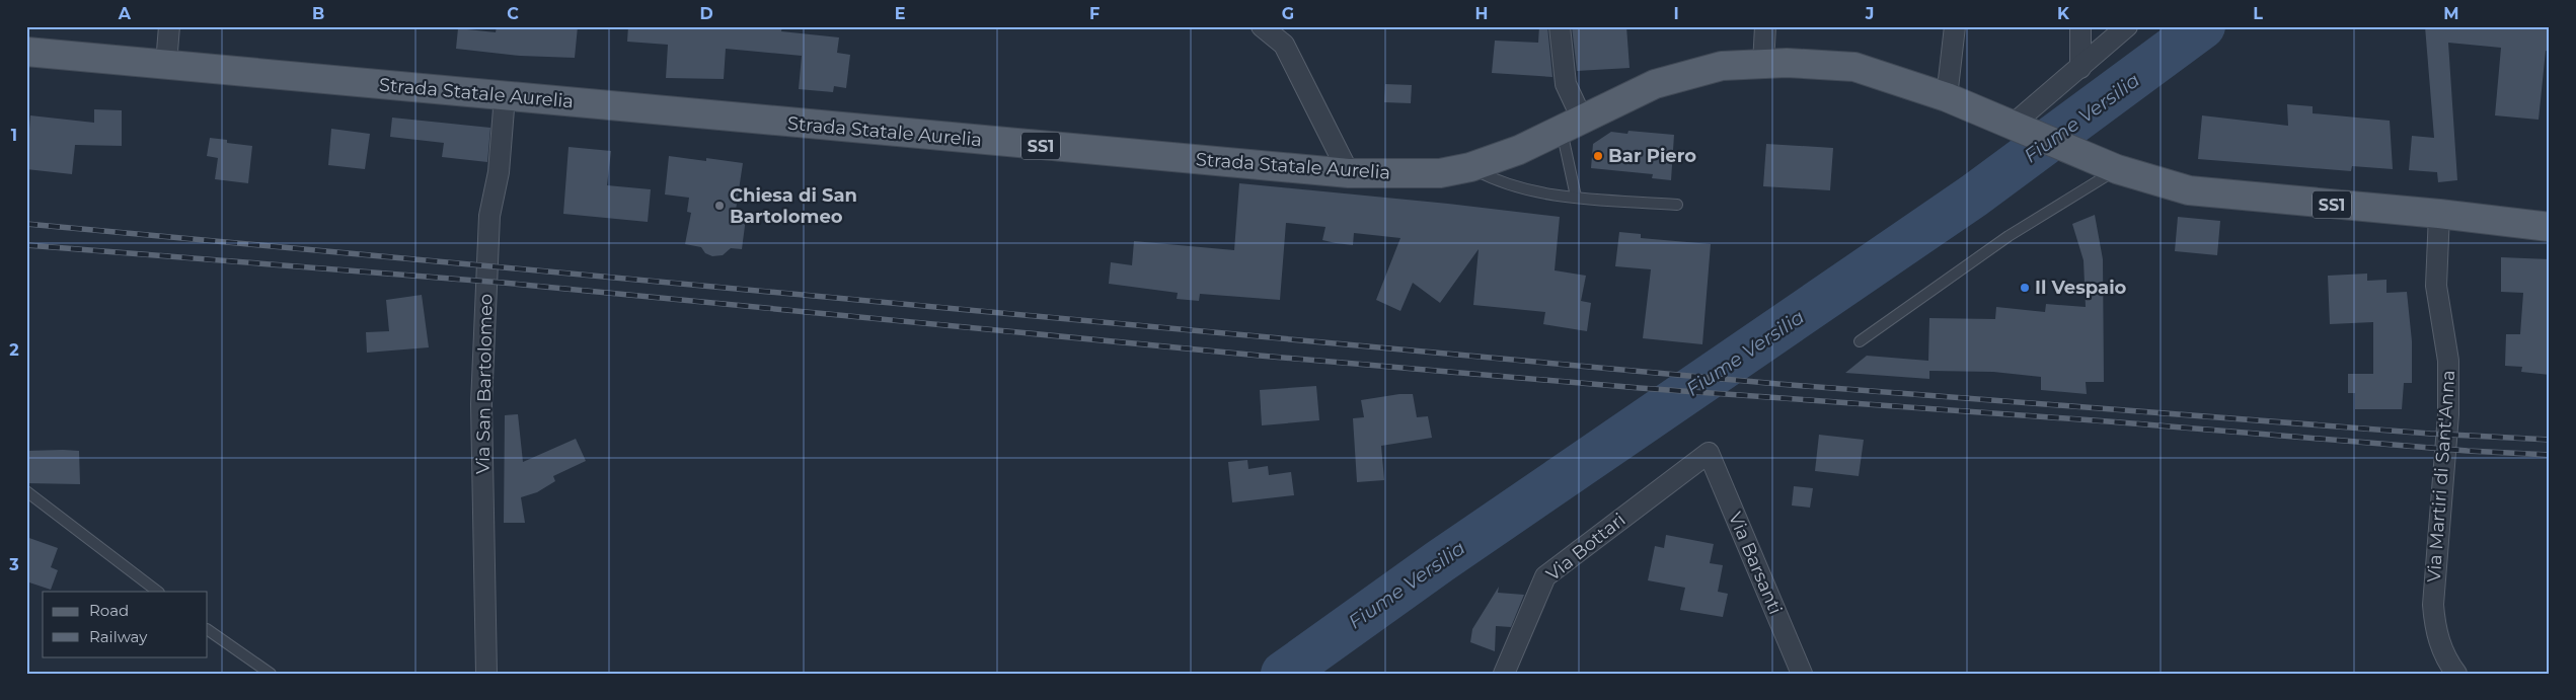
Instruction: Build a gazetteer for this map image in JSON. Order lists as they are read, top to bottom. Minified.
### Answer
{"streets":{"main road":["Strada Statale Aurelia","SS1"],"street":["Via San Bartolomeo","Via Martiri di Sant'Anna","Via Bottari","Via Barsanti"]},"crossings":[["Strada Statale Aurelia","Via San Bartolomeo"],["Strada Statale Aurelia","Via Martiri di Sant'Anna"],["Via Bottari","Via Barsanti"]],"water":["Fiume Versilia"],"places":["Bar Piero","Chiesa di San Bartolomeo","Il Vespaio"],"legend":["Road","Railway"],"grid":{"columns":["A","B","C","D","E","F","G","H","I","J","K","L","M"],"rows":["1","2","3"]}}
